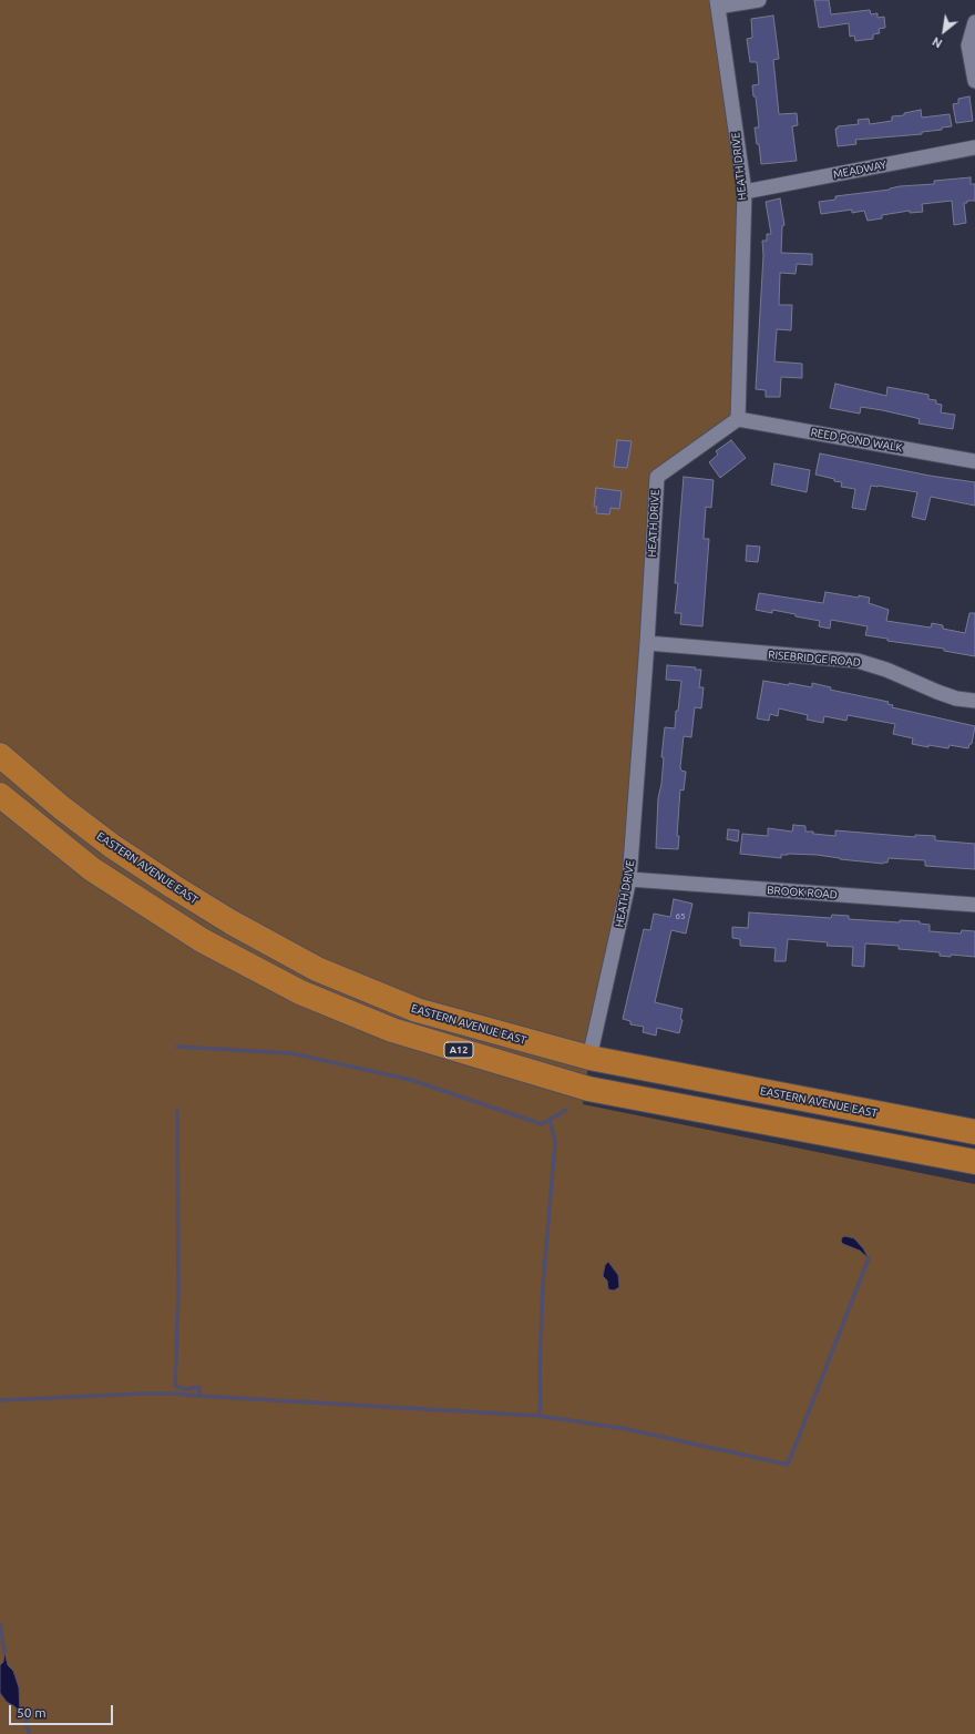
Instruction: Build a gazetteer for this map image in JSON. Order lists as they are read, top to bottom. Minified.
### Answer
{"streets":{"highway":["EASTERN AVENUE EAST","A12"],"street":["HEATH DRIVE","MEADWAY","REED POND WALK","RISEBRIDGE ROAD","BROOK ROAD"]},"crossings":[["HEATH DRIVE","MEADWAY"],["HEATH DRIVE","REED POND WALK"],["HEATH DRIVE","RISEBRIDGE ROAD"],["HEATH DRIVE","EASTERN AVENUE EAST"],["HEATH DRIVE","BROOK ROAD"]],"house_numbers":["65"],"scale_bar":"50 m","north":"bottom left"}
